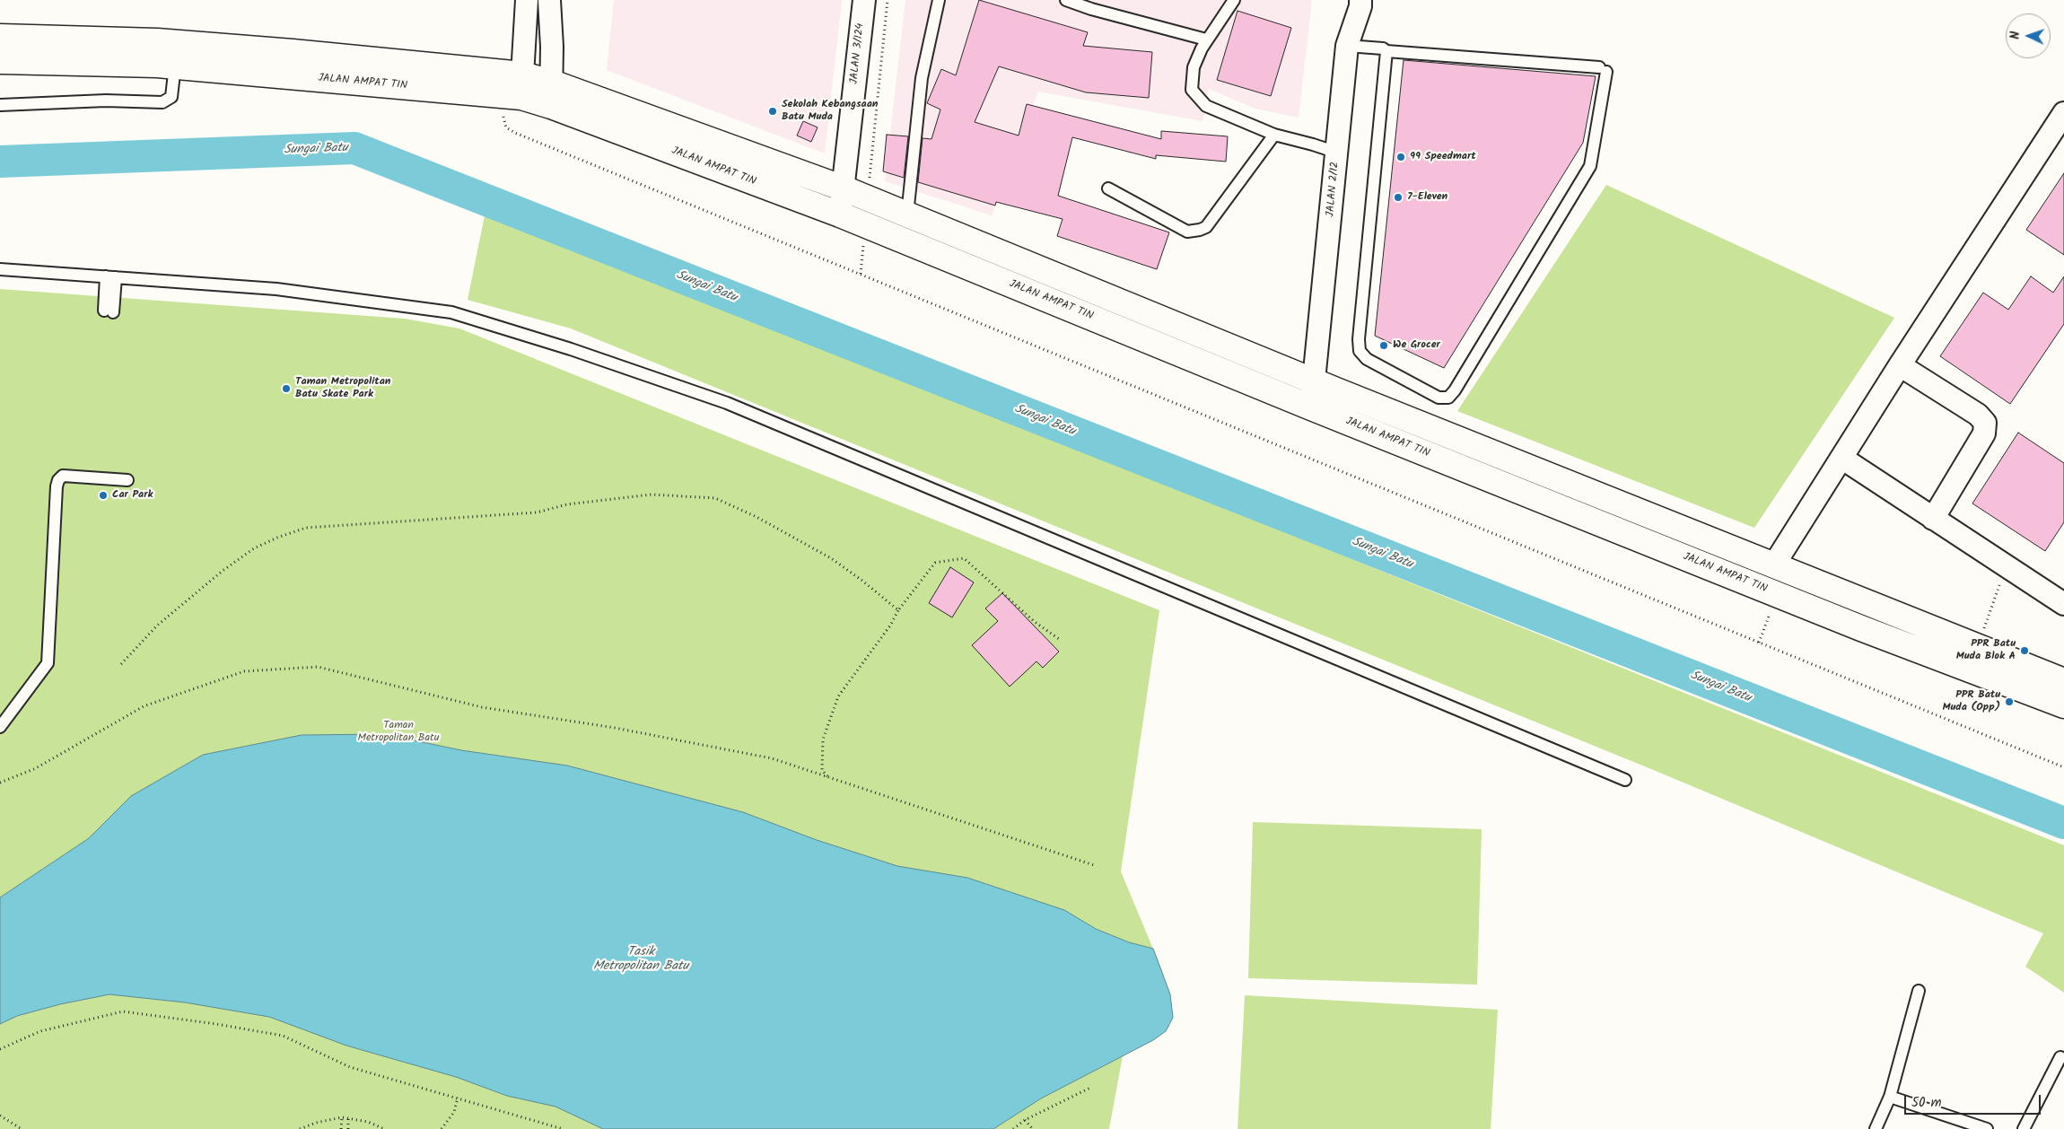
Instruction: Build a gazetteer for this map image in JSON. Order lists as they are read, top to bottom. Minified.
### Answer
{"streets":{"street":["JALAN 3/124","JALAN AMPAT TIN","JALAN 2/12"]},"crossings":[["JALAN 3/124","JALAN AMPAT TIN"],["JALAN AMPAT TIN","JALAN 2/12"]],"water":["Sungai Batu","Tasik Metropolitan Batu"],"parks":["Taman Metropolitan Batu"],"places":["Sekolah Kebangsaan Batu Muda","99 Speedmart","7-Eleven","We Grocer","Taman Metropolitan Batu Skate Park","Car Park","PPR Batu Muda Blok A","PPR Batu Muda (Opp)"],"scale_bar":"50 m","north":"left"}
